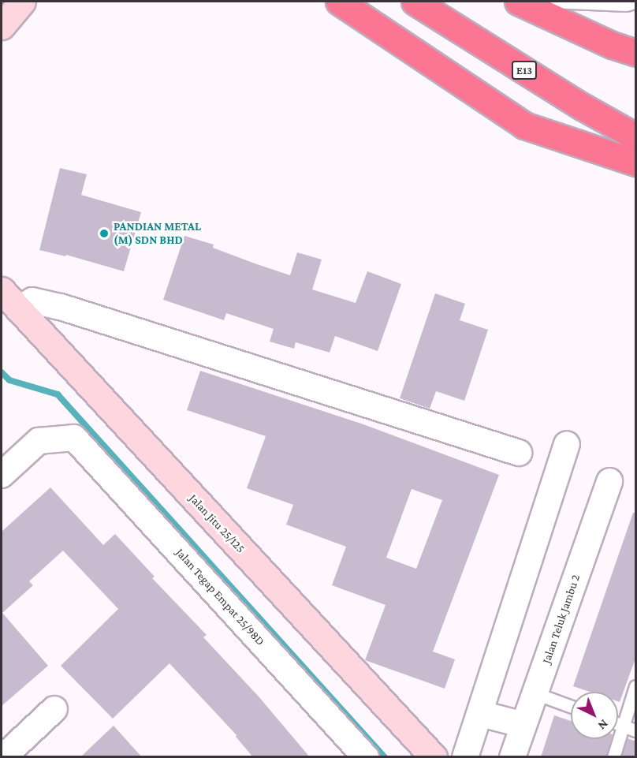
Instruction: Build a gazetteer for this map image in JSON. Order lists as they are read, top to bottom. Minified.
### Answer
{"streets":{"highway":["E13"],"street":["Jalan Jitu 25/125","Jalan Tegap Empat 25/98D","Jalan Teluk Jambu 2"]},"places":["PANDIAN METAL (M) SDN BHD"],"north":"bottom right"}
